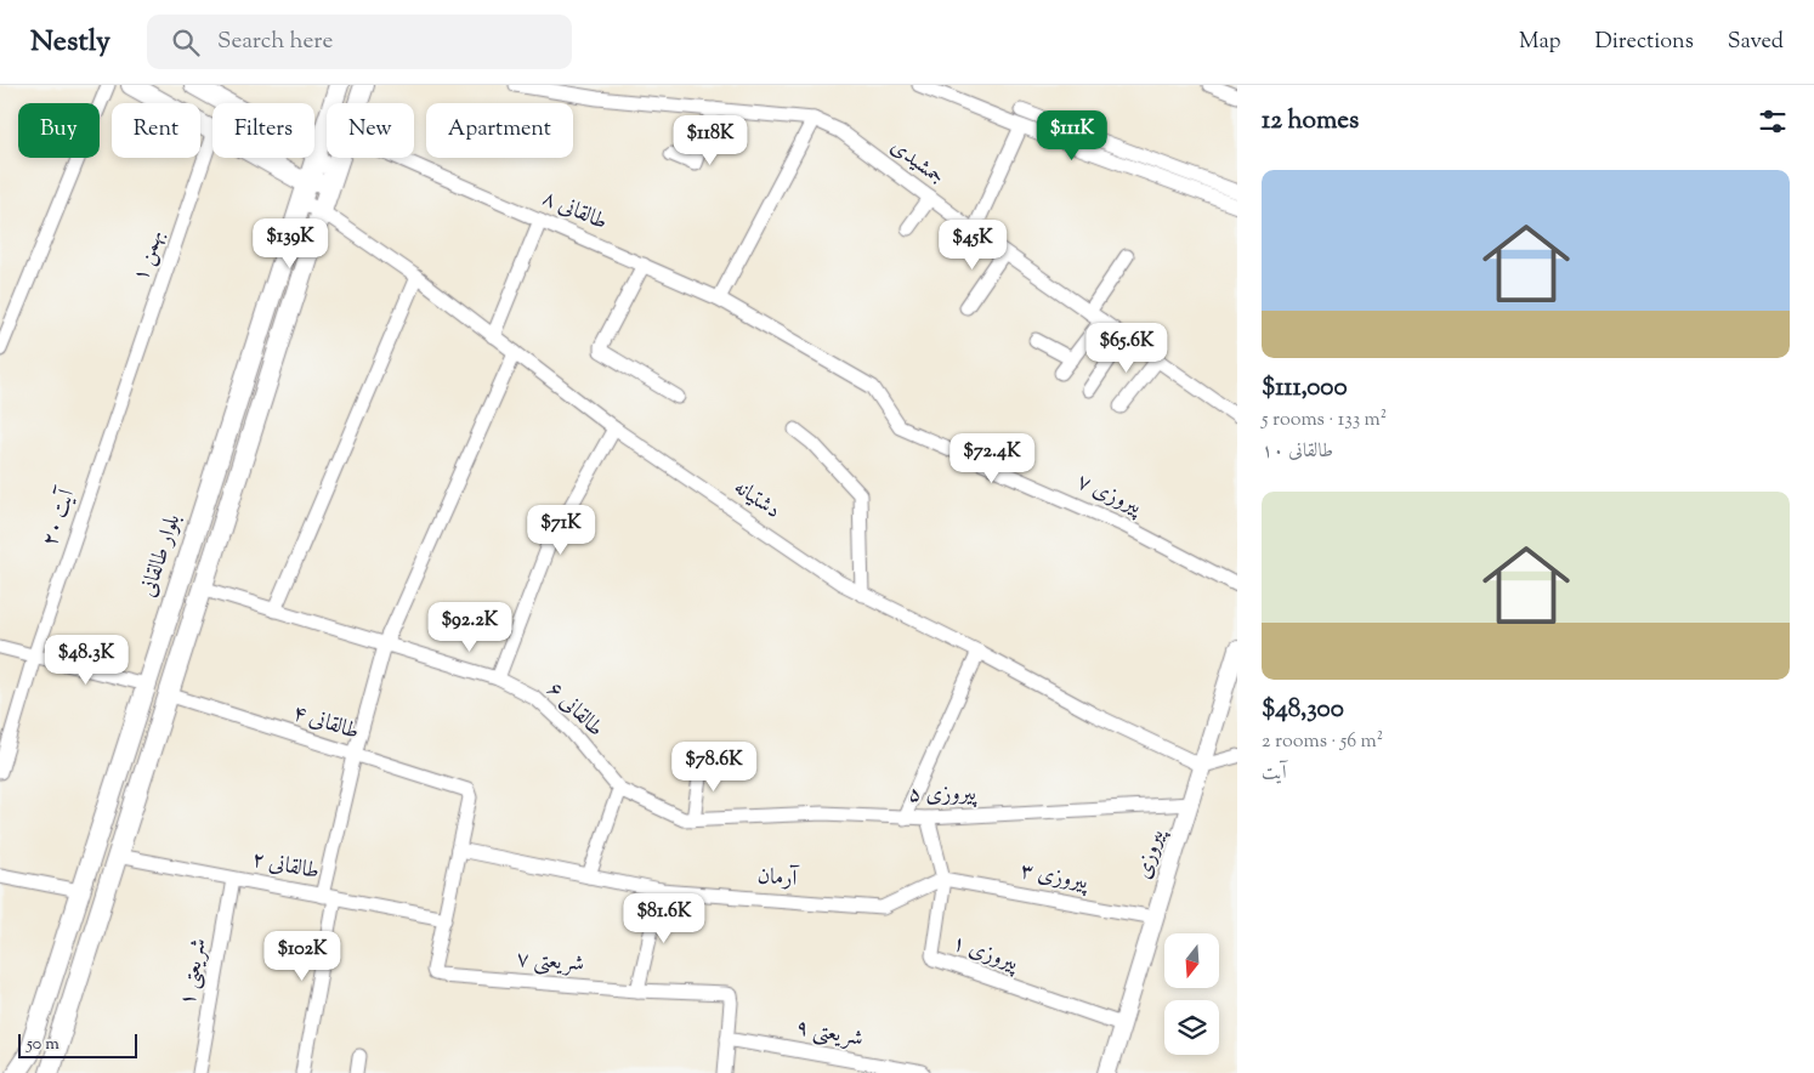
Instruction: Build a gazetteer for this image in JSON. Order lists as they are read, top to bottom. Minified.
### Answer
{"streets":{"main road":["بلوار طالقانی"],"street":["جمشیدی","طالقانی ۸","بهمن ۱","پیروزی ۷","دشتیانه","آیت ۲۰","طالقانی ۶","طالقانی ۴","پیروزی ۵","پیروزی","طالقانی ۲","پیروزی ۳","آرمان","پیروزی ۱","شریعتی ۷","شریعتی ۱","شریعتی ۹"]},"crossings":[["طالقانی ۸","پیروزی ۷"],["بهمن ۱","آیت ۲۰"],["دشتیانه","بلوار طالقانی"],["دشتیانه","پیروزی"],["طالقانی ۶","پیروزی ۵"],["طالقانی ۴","آرمان"],["پیروزی ۵","پیروزی"],["پیروزی ۵","پیروزی ۱"],["پیروزی","پیروزی ۳"],["پیروزی","پیروزی ۱"],["طالقانی ۲","شریعتی ۷"],["طالقانی ۲","شریعتی ۱"],["پیروزی ۳","آرمان"],["پیروزی ۳","پیروزی ۱"],["آرمان","پیروزی ۱"],["شریعتی ۷","شریعتی ۹"]],"scale_bar":"50 m","north":"bottom","page":{"header":"Nestly","search":"Search here","nav":["Map","Directions","Saved"],"heading":"12 homes","chip":["Buy","Rent","Filters","New","Apartment"],"price":["$111K","$118K","$139K","$45K","$65.6K","$72.4K","$71K","$92.2K","$48.3K","$78.6K","$81.6K","$102K"],"list":[{"name":"$111,000","note":"5 rooms · 133 m² · طالقانی ۱۰"},{"name":"$48,300","note":"2 rooms · 56 m² · آیت"}],"scale":"50 m"}}
